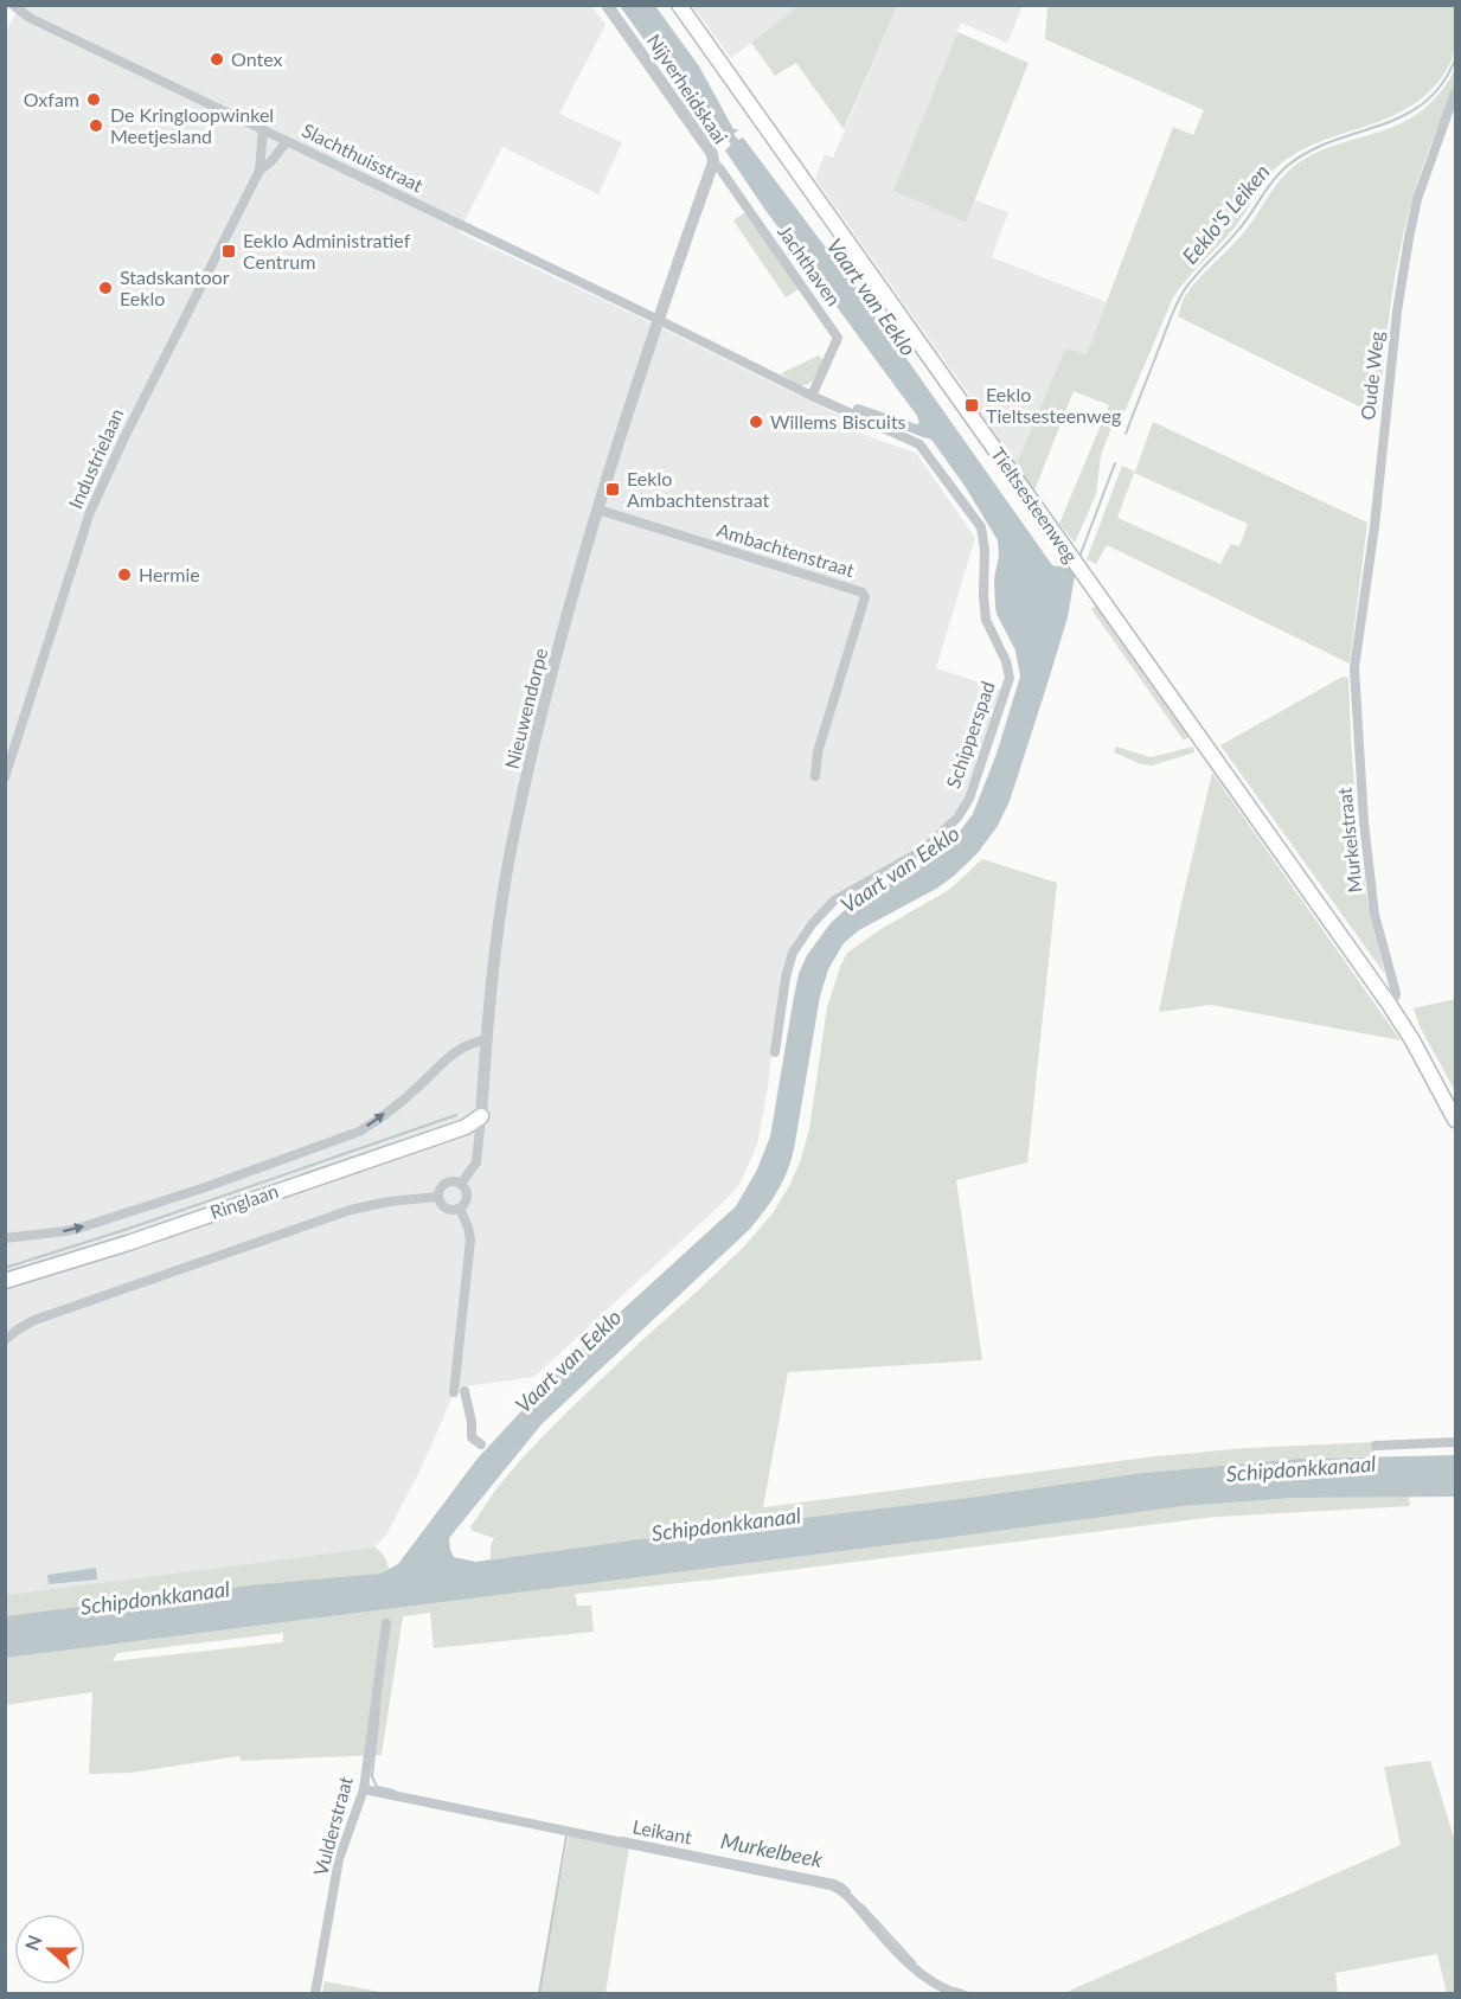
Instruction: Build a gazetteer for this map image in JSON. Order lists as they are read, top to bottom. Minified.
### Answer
{"streets":{"main road":["Tieltsesteenweg","Ringlaan"],"street":["Nijverheidskaai","Slachthuisstraat","Jachthaven","Oude Weg","Industrielaan","Ambachtenstraat","Nieuwendorpe","Schipperspad","Murkelstraat","Vulderstraat","Leikant"]},"crossings":[["Nijverheidskaai","Slachthuisstraat"],["Nijverheidskaai","Jachthaven"],["Nijverheidskaai","Nieuwendorpe"],["Slachthuisstraat","Jachthaven"],["Slachthuisstraat","Industrielaan"],["Slachthuisstraat","Nieuwendorpe"],["Slachthuisstraat","Schipperspad"],["Jachthaven","Schipperspad"],["Oude Weg","Murkelstraat"],["Tieltsesteenweg","Murkelstraat"],["Ambachtenstraat","Nieuwendorpe"],["Nieuwendorpe","Ringlaan"],["Vulderstraat","Leikant"]],"water":["Eeklo'S Leiken","Vaart van Eeklo","Schipdonkkanaal","Murkelbeek"],"places":{"other":["Ontex","Oxfam","De Kringloopwinkel Meetjesland","Stadskantoor Eeklo","Willems Biscuits","Hermie"],"transit":["Eeklo Administratief Centrum","Eeklo Tieltsesteenweg","Eeklo Ambachtenstraat"]},"north":"left"}
